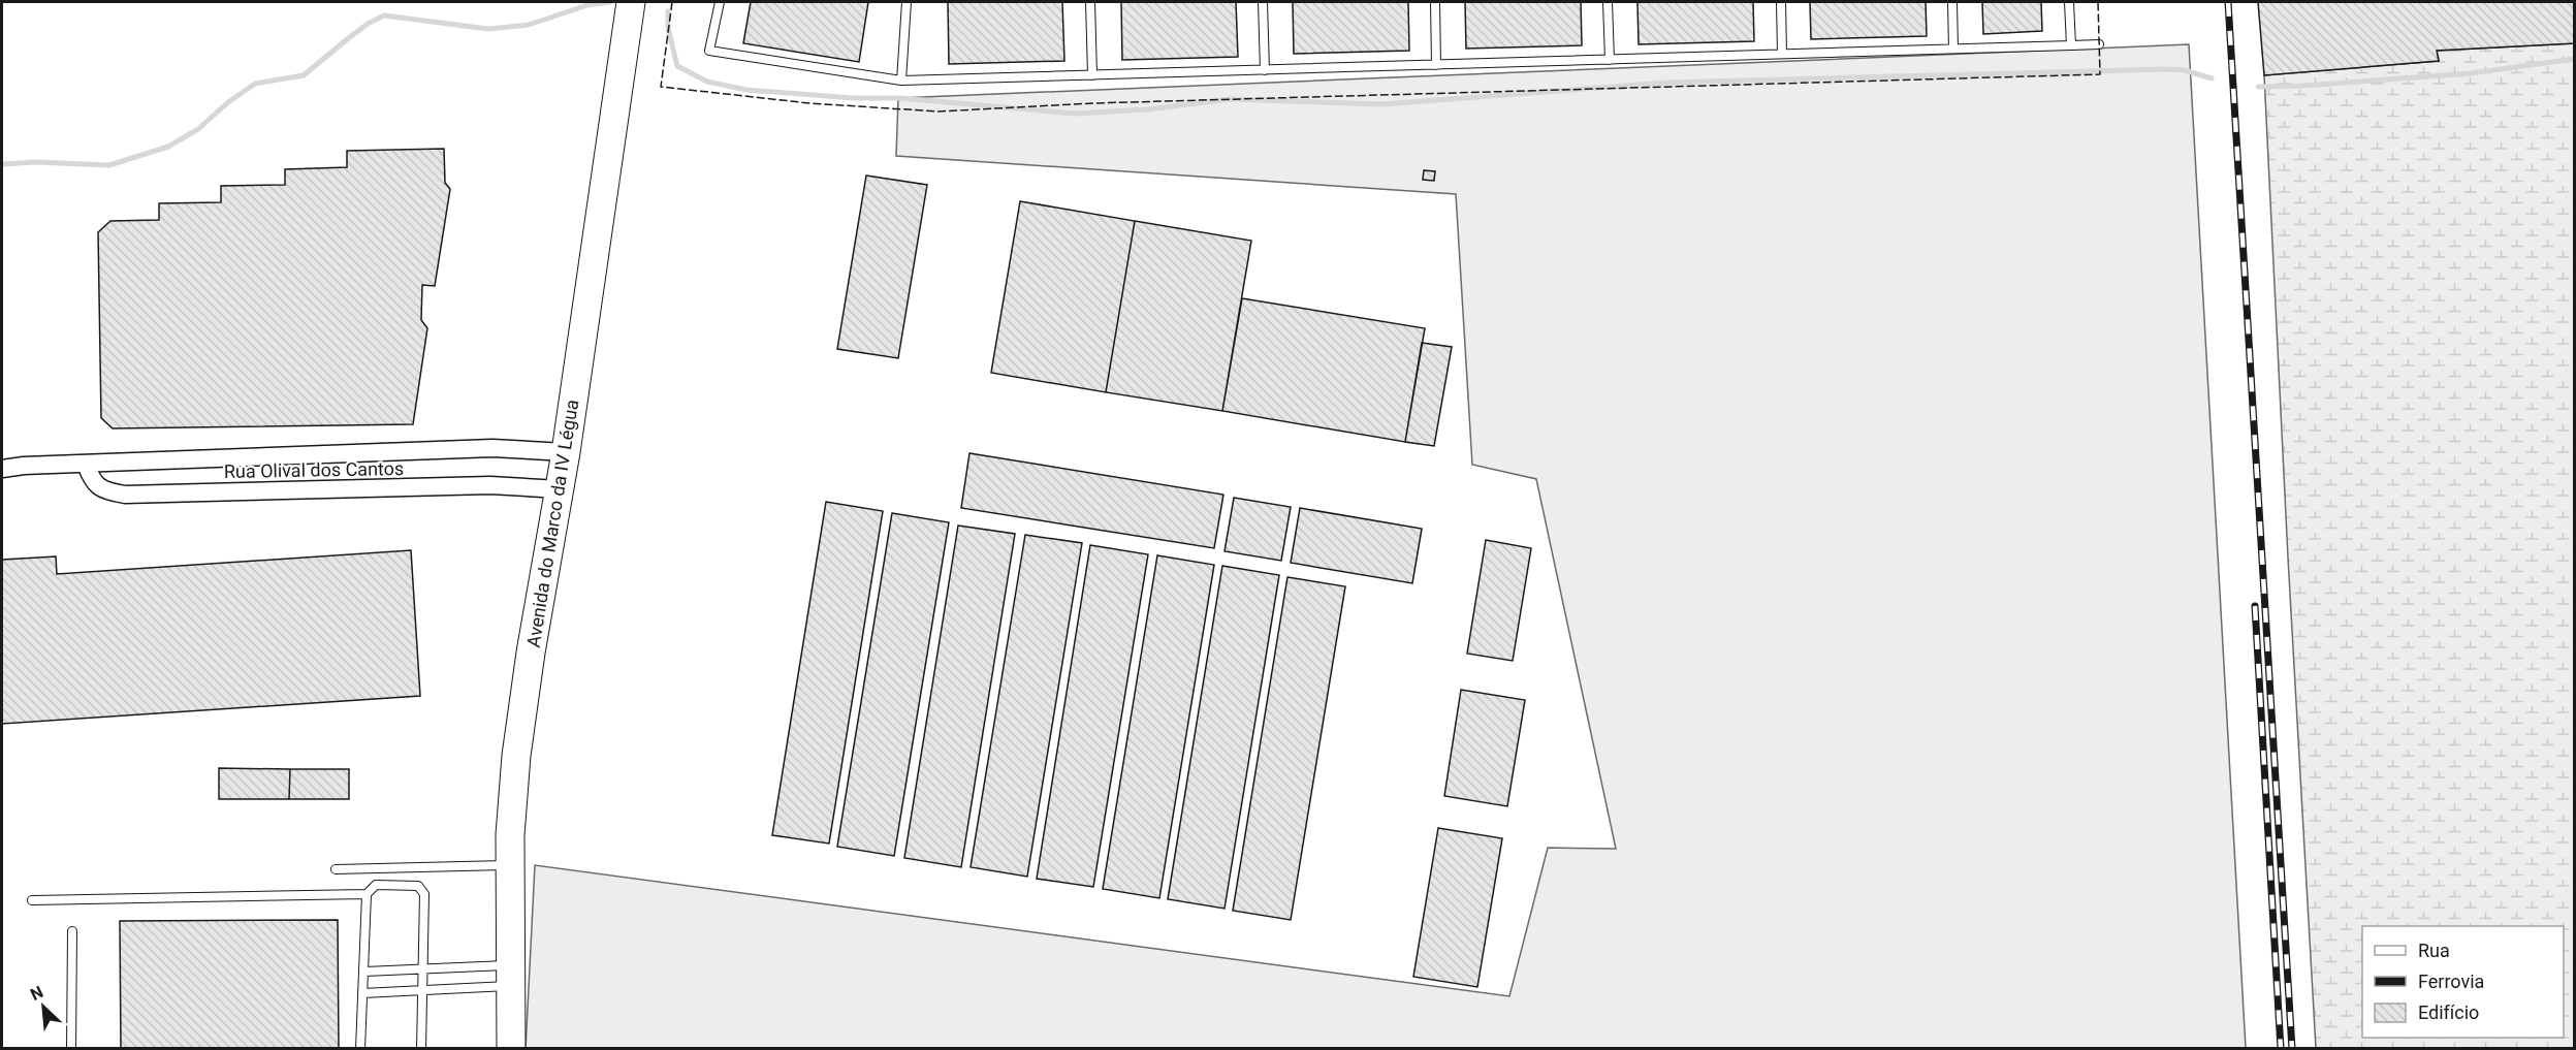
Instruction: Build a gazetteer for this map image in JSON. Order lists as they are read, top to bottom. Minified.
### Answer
{"streets":{"main road":["Avenida do Marco da IV Légua"],"street":["Rua Olival dos Cantos"]},"crossings":[["Rua Olival dos Cantos","Avenida do Marco da IV Légua"]],"legend":["Rua","Ferrovia","Edifício"],"north":"top left"}
